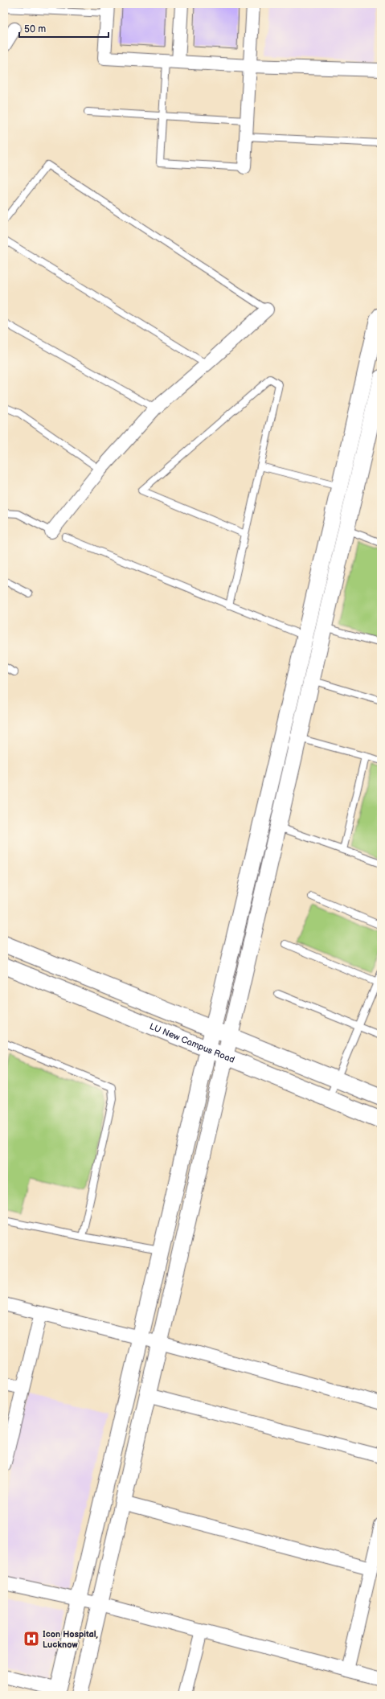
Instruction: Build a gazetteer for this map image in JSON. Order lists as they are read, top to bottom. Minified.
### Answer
{"streets":{"street":["LU New Campus Road"]},"places":{"hospital":["Icon Hospital, Lucknow"]},"scale_bar":"50 m"}
